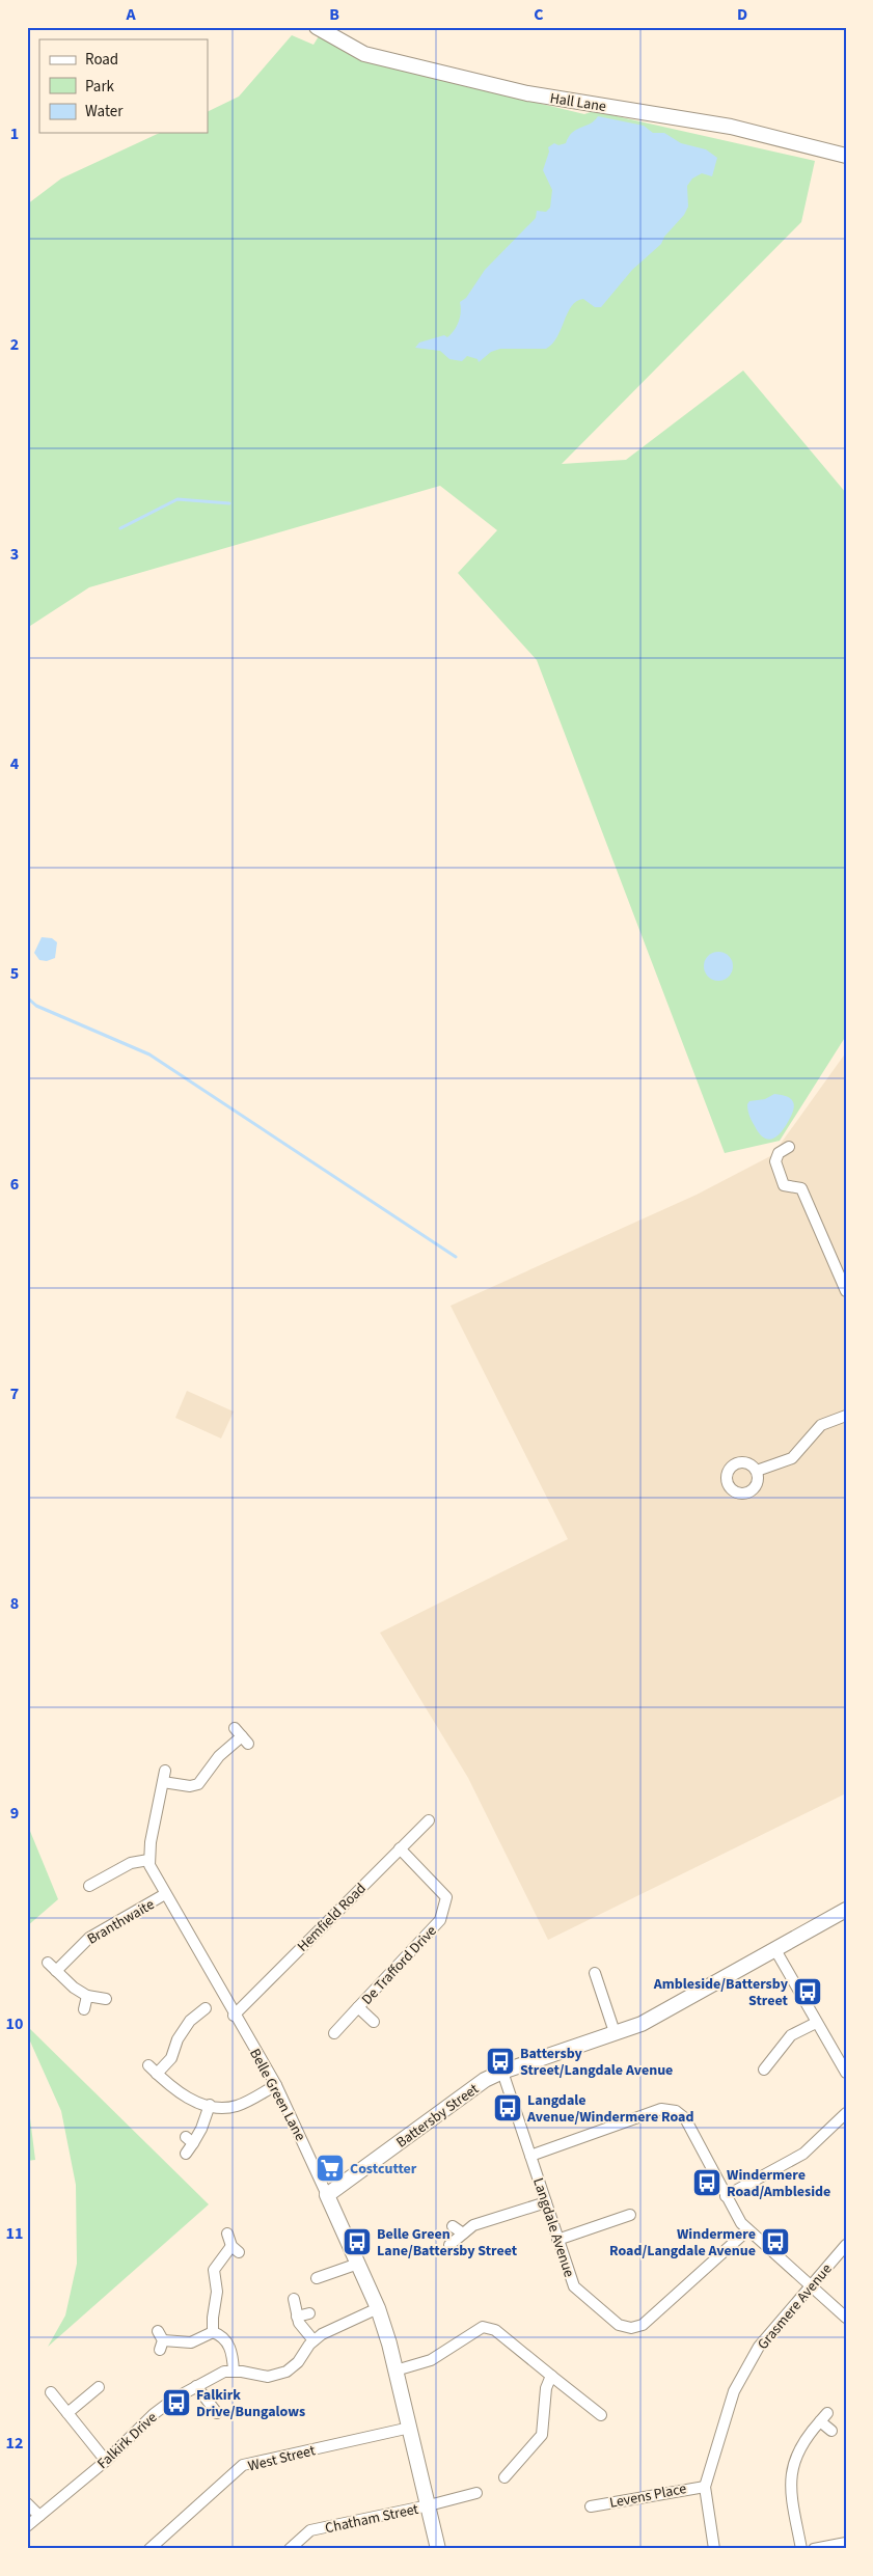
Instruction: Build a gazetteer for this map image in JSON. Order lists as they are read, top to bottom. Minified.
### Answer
{"streets":{"street":["Hall Lane","Hemfield Road","Branthwaite","De Trafford Drive","Belle Green Lane","Battersby Street","Langdale Avenue","Grasmere Avenue","Falkirk Drive","West Street","Levens Place","Chatham Street"]},"crossings":[["Hemfield Road","De Trafford Drive"],["Hemfield Road","Belle Green Lane"],["Branthwaite","Belle Green Lane"],["Belle Green Lane","Battersby Street"],["Belle Green Lane","Falkirk Drive"],["Belle Green Lane","West Street"],["Belle Green Lane","Chatham Street"],["Battersby Street","Langdale Avenue"],["Grasmere Avenue","Levens Place"]],"places":{"bus stop":["Ambleside/Battersby Street","Battersby Street/Langdale Avenue","Langdale Avenue/Windermere Road","Windermere Road/Ambleside","Belle Green Lane/Battersby Street","Windermere Road/Langdale Avenue","Falkirk Drive/Bungalows"],"supermarket":["Costcutter"]},"legend":["Road","Park","Water"],"grid":{"columns":["A","B","C","D"],"rows":["1","2","3","4","5","6","7","8","9","10","11","12"]}}
